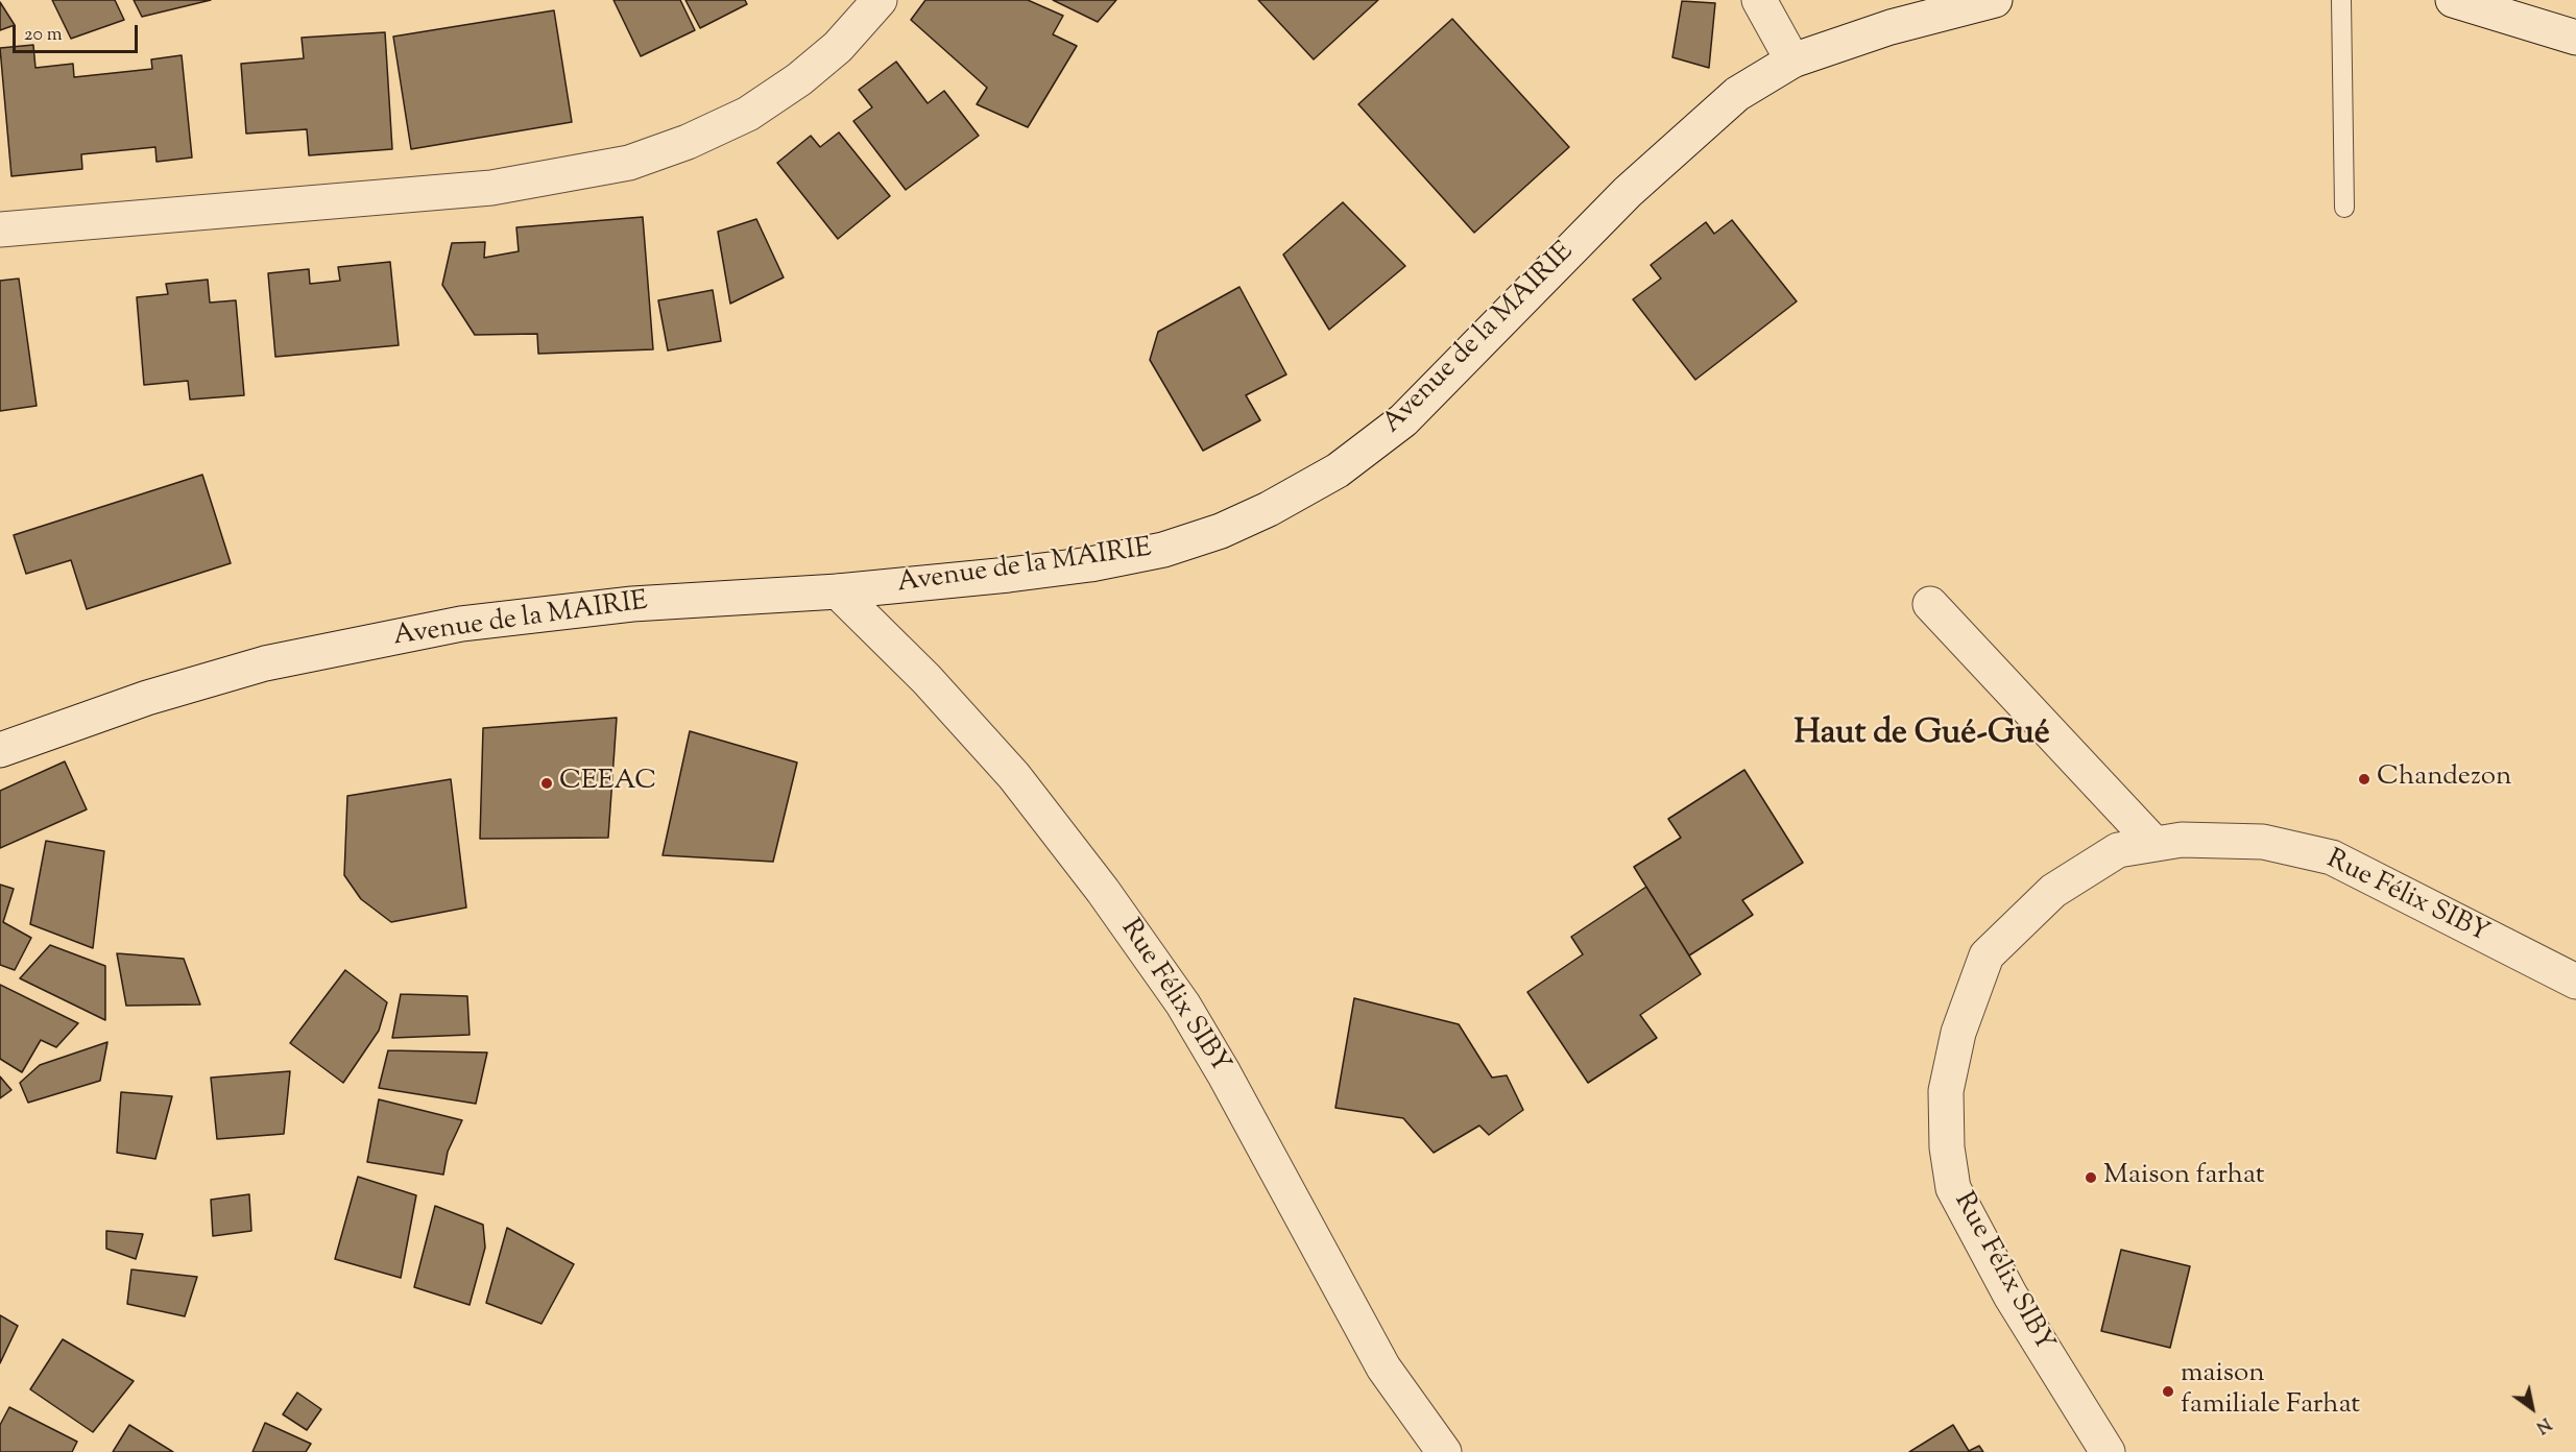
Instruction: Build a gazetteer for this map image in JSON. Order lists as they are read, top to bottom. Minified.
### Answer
{"streets":{"street":["Avenue de la MAIRIE","Rue Félix SIBY"]},"crossings":[["Avenue de la MAIRIE","Rue Félix SIBY"]],"districts":["Haut de Gué-Gué"],"places":["Chandezon","CEEAC","Maison farhat","maison familiale Farhat"],"scale_bar":"20 m","north":"bottom right"}
